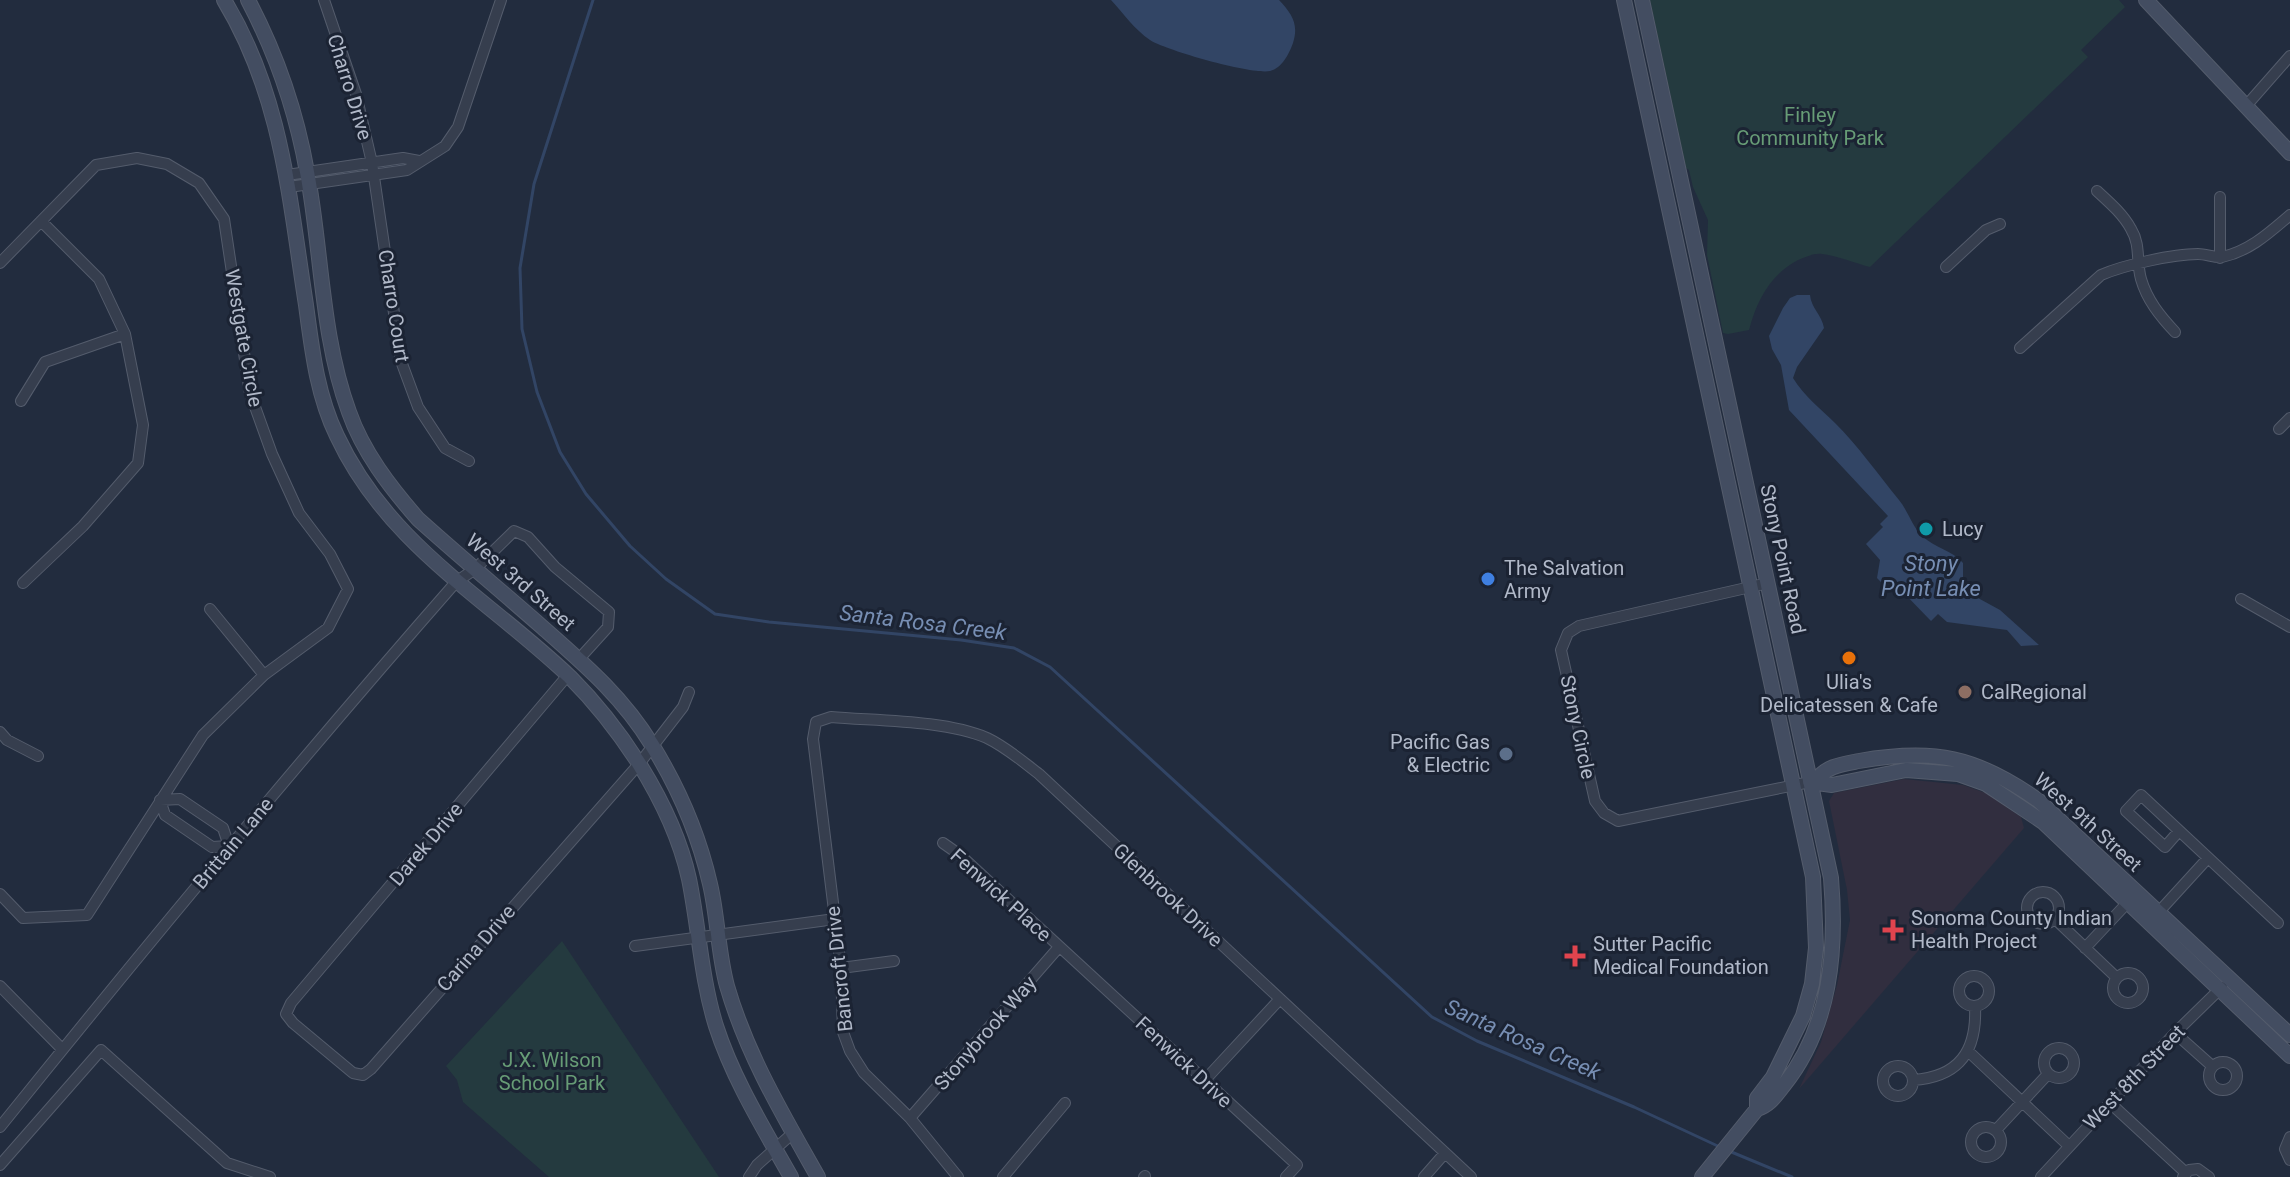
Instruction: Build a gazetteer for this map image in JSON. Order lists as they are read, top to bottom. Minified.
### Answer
{"streets":{"main road":["Stony Point Road","West 3rd Street","West 9th Street"],"street":["Charro Drive","Charro Court","Westgate Circle","Stony Circle","Brittain Lane","Darek Drive","Fenwick Place","Glenbrook Drive","Carina Drive","Bancroft Drive","Stonybrook Way","Fenwick Drive","West 8th Street"]},"crossings":[["Charro Drive","Charro Court"],["Stony Point Road","Stony Circle"],["Stony Point Road","West 9th Street"],["West 3rd Street","Brittain Lane"],["West 3rd Street","Darek Drive"],["West 3rd Street","Carina Drive"],["Stony Circle","West 9th Street"],["West 9th Street","West 8th Street"],["Darek Drive","Carina Drive"],["Fenwick Place","Stonybrook Way"],["Fenwick Place","Fenwick Drive"],["Glenbrook Drive","Bancroft Drive"],["Bancroft Drive","Stonybrook Way"],["Stonybrook Way","Fenwick Drive"]],"water":["Stony Point Lake","Santa Rosa Creek"],"parks":["Finley Community Park","J.X. Wilson School Park"],"places":{"other":["Lucy","The Salvation Army","Ulia's Delicatessen & Cafe","CalRegional","Pacific Gas & Electric"],"health":["Sonoma County Indian Health Project","Sutter Pacific Medical Foundation"]}}
